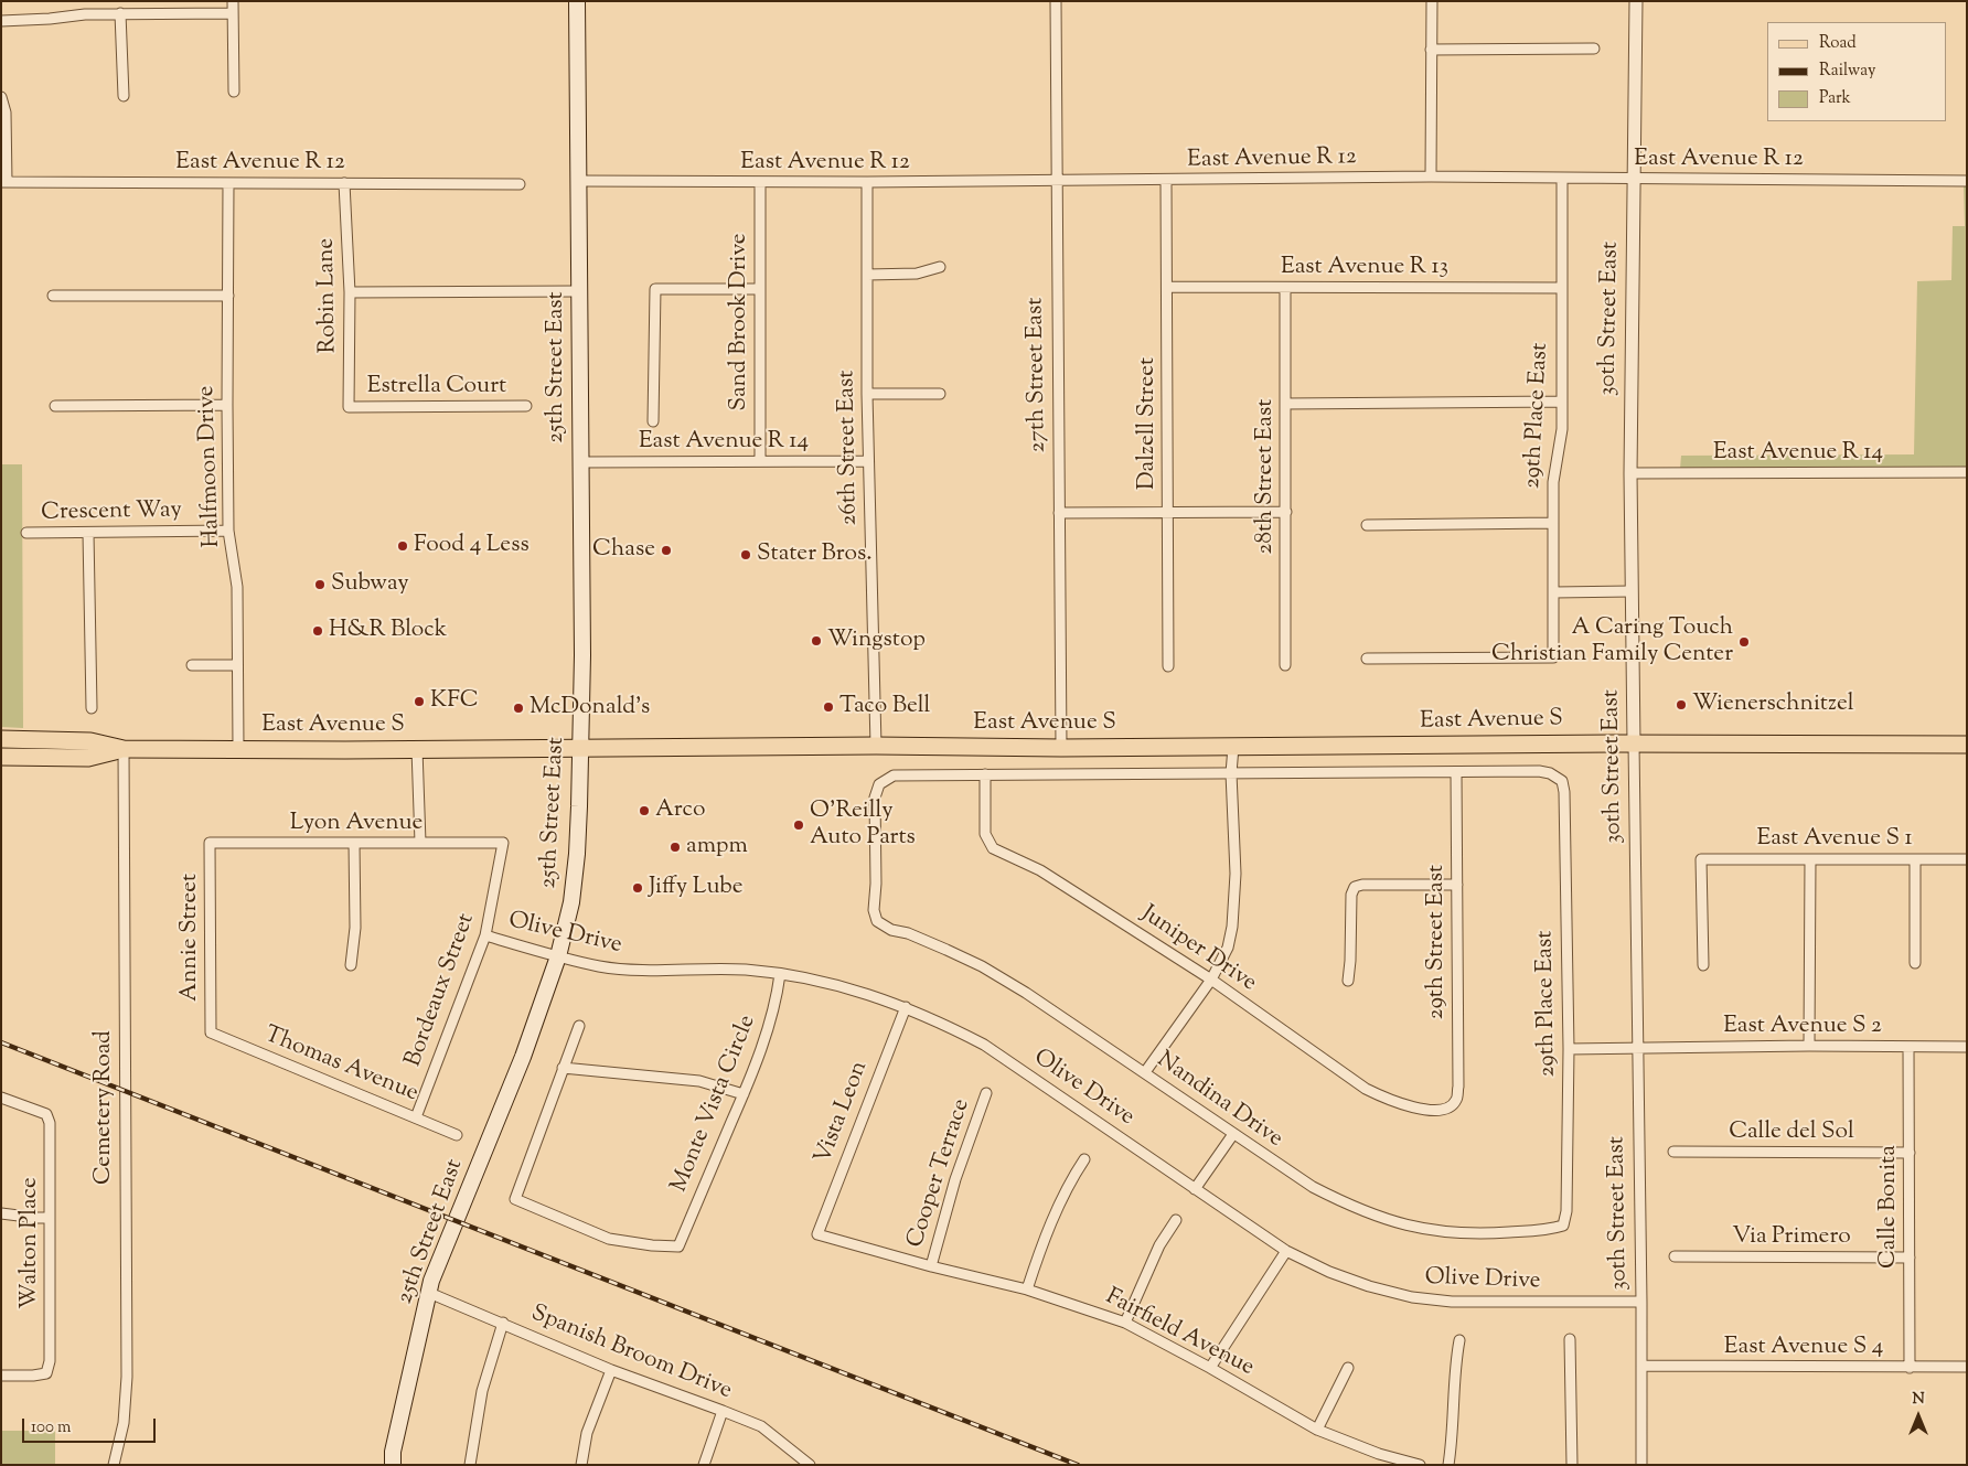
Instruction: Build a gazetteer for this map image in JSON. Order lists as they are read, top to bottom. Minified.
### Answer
{"streets":{"main road":["25th Street East","East Avenue S"],"street":["East Avenue R 12","East Avenue R 13","Robin Lane","30th Street East","Sand Brook Drive","27th Street East","Estrella Court","29th Place East","Dalzell Street","East Avenue R 14","26th Street East","Halfmoon Drive","28th Street East","Crescent Way","Lyon Avenue","East Avenue S 1","Olive Drive","Annie Street","29th Street East","Juniper Drive","Bordeaux Street","East Avenue S 2","Thomas Avenue","Nandina Drive","Monte Vista Circle","Cemetery Road","Vista Leon","Calle del Sol","Cooper Terrace","Calle Bonita","Via Primero","Walton Place","Fairfield Avenue","East Avenue S 4","Spanish Broom Drive"]},"crossings":[["East Avenue R 12","Robin Lane"],["East Avenue R 12","30th Street East"],["East Avenue R 12","Sand Brook Drive"],["East Avenue R 12","25th Street East"],["East Avenue R 12","27th Street East"],["East Avenue R 12","29th Place East"],["East Avenue R 12","Dalzell Street"],["East Avenue R 12","26th Street East"],["East Avenue R 12","Halfmoon Drive"],["East Avenue R 13","29th Place East"],["East Avenue R 13","Dalzell Street"],["East Avenue R 13","28th Street East"],["Robin Lane","Estrella Court"],["30th Street East","East Avenue R 14"],["30th Street East","East Avenue S"],["30th Street East","Olive Drive"],["30th Street East","East Avenue S 2"],["30th Street East","East Avenue S 4"],["Sand Brook Drive","East Avenue R 14"],["25th Street East","East Avenue R 14"],["25th Street East","East Avenue S"],["25th Street East","Olive Drive"],["25th Street East","Spanish Broom Drive"],["27th Street East","East Avenue S"],["29th Place East","29th Street East"],["29th Place East","East Avenue S 2"],["29th Place East","Nandina Drive"],["East Avenue R 14","26th Street East"],["26th Street East","East Avenue S"],["Halfmoon Drive","Crescent Way"],["Halfmoon Drive","East Avenue S"],["East Avenue S","Cemetery Road"],["Lyon Avenue","Annie Street"],["Lyon Avenue","Bordeaux Street"],["Olive Drive","Bordeaux Street"],["Olive Drive","Monte Vista Circle"],["Olive Drive","Vista Leon"],["Annie Street","Thomas Avenue"],["29th Street East","Juniper Drive"],["Juniper Drive","Nandina Drive"],["Bordeaux Street","Thomas Avenue"],["East Avenue S 2","Calle Bonita"],["Vista Leon","Fairfield Avenue"],["Calle del Sol","Calle Bonita"],["Cooper Terrace","Fairfield Avenue"],["Calle Bonita","Via Primero"],["Calle Bonita","East Avenue S 4"]],"places":["Food 4 Less","Chase","Stater Bros.","Subway","H&R Block","Wingstop","A Caring Touch Christian Family Center","KFC","Wienerschnitzel","Taco Bell","McDonald's","Arco","O'Reilly Auto Parts","ampm","Jiffy Lube"],"legend":["Road","Railway","Park"],"scale_bar":"100 m","north":"top"}
